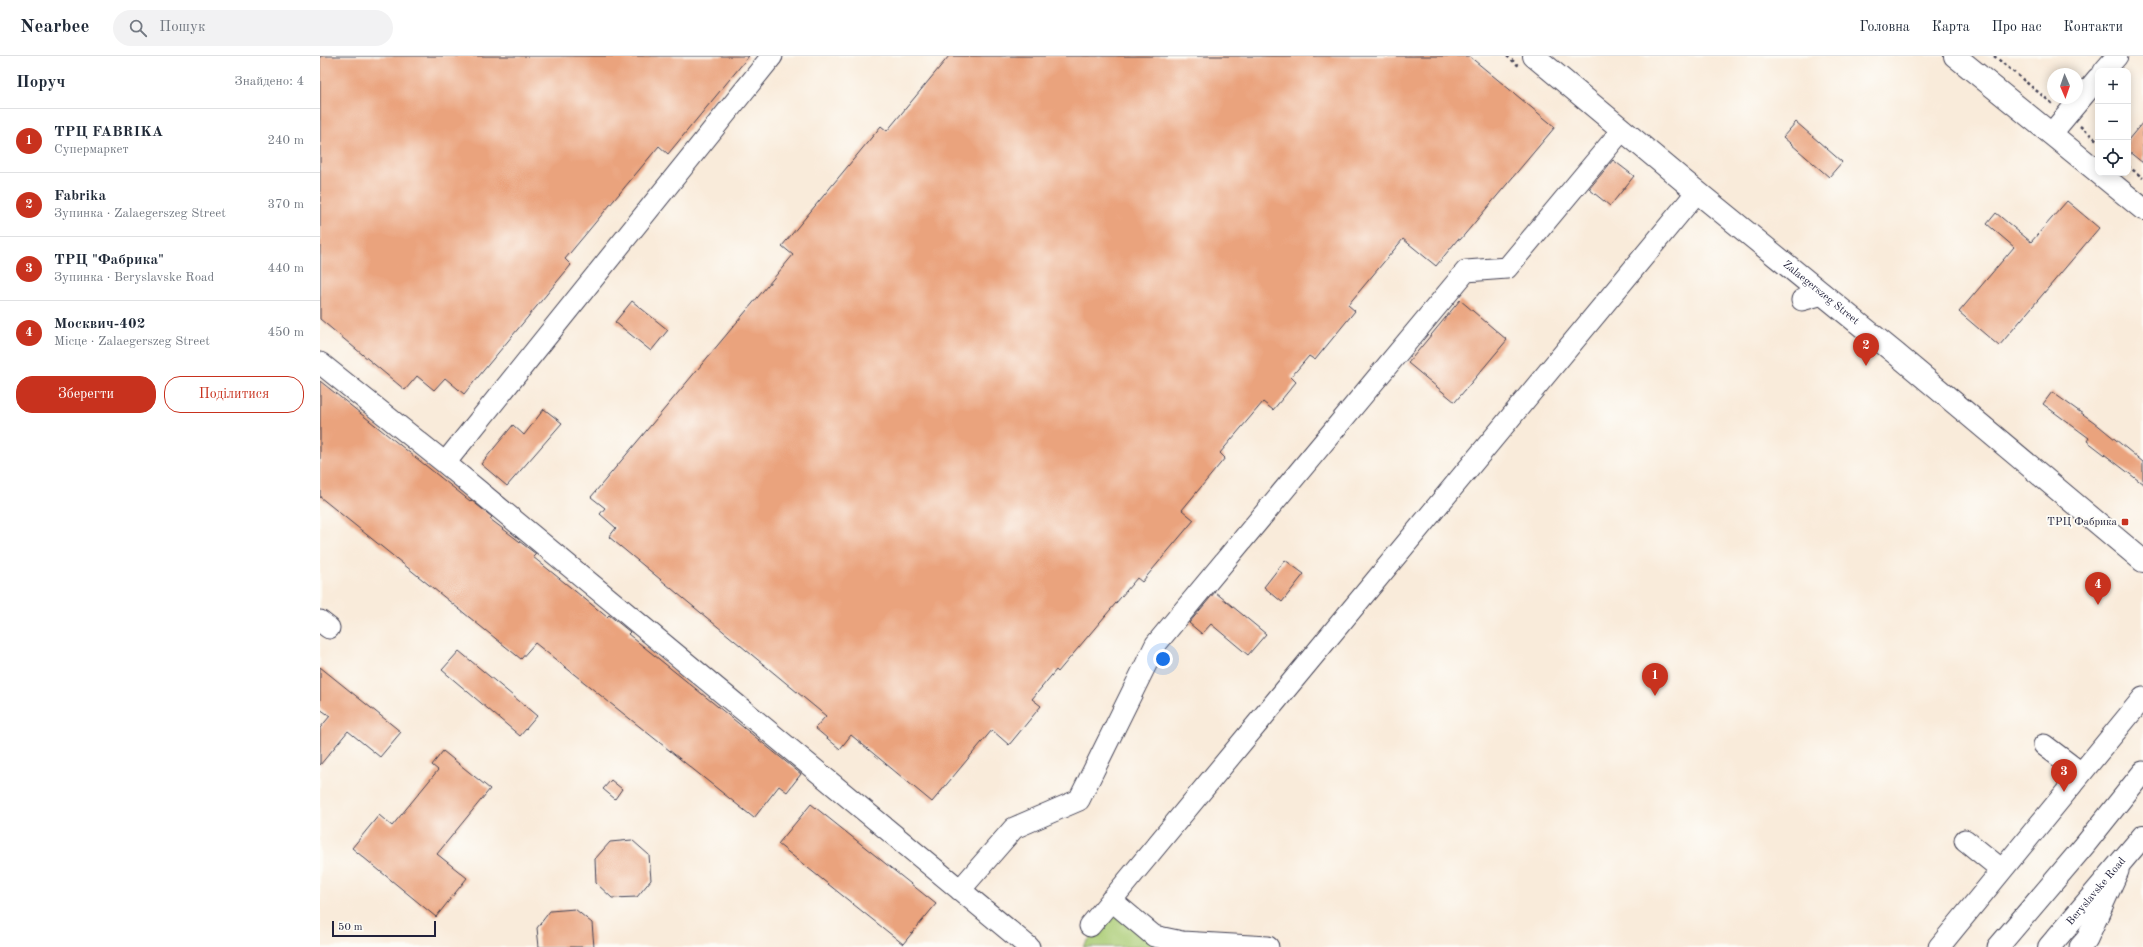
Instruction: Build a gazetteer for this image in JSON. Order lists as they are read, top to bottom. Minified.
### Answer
{"streets":{"main road":["Zalaegerszeg Street","Beryslavske Road"]},"places":{"transit":["ТРЦ Фабрика"]},"scale_bar":"50 m","north":"bottom","page":{"header":"Nearbee","search":"Пошук","nav":["Головна","Карта","Про нас","Контакти"],"heading":["Поруч","Знайдено: 4"],"map_buttons":["+","−"],"list":[{"mark":"1","name":"ТРЦ FABRIKA","note":"Супермаркет","value":"240 m"},{"mark":"2","name":"Fabrika","note":"Зупинка · Zalaegerszeg Street","value":"370 m"},{"mark":"3","name":"ТРЦ \"Фабрика\"","note":"Зупинка · Beryslavske Road","value":"440 m"},{"mark":"4","name":"Москвич-402","note":"Місце · Zalaegerszeg Street","value":"450 m"}],"pins":["2","4","1","3"],"buttons":["Зберегти","Поділитися"],"scale":"50 m"}}
